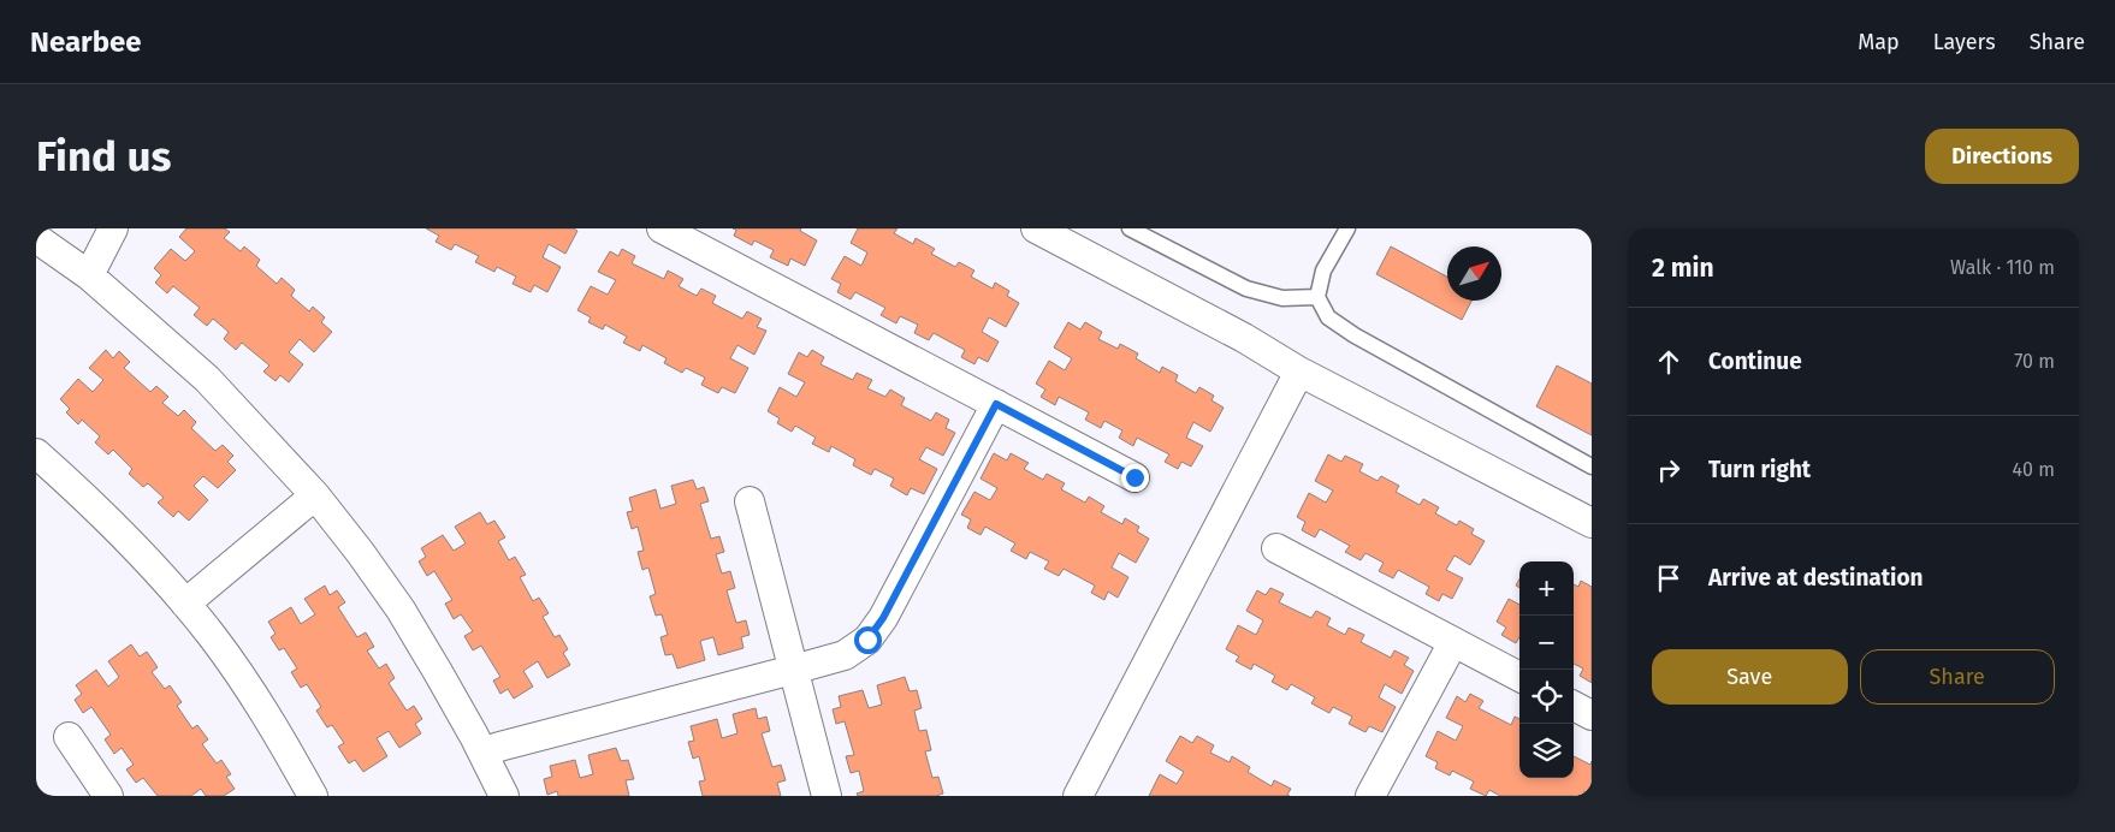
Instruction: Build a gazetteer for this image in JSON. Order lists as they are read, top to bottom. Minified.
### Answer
{"north":"top right","page":{"header":"Nearbee","nav":["Map","Layers","Share"],"buttons":["Directions",["Save","Share"]],"title":"Find us","heading":["2 min","Walk · 110 m"],"list":[["Continue","70 m"],["Turn right","40 m"],"Arrive at destination"],"map_buttons":["+","−"]}}
